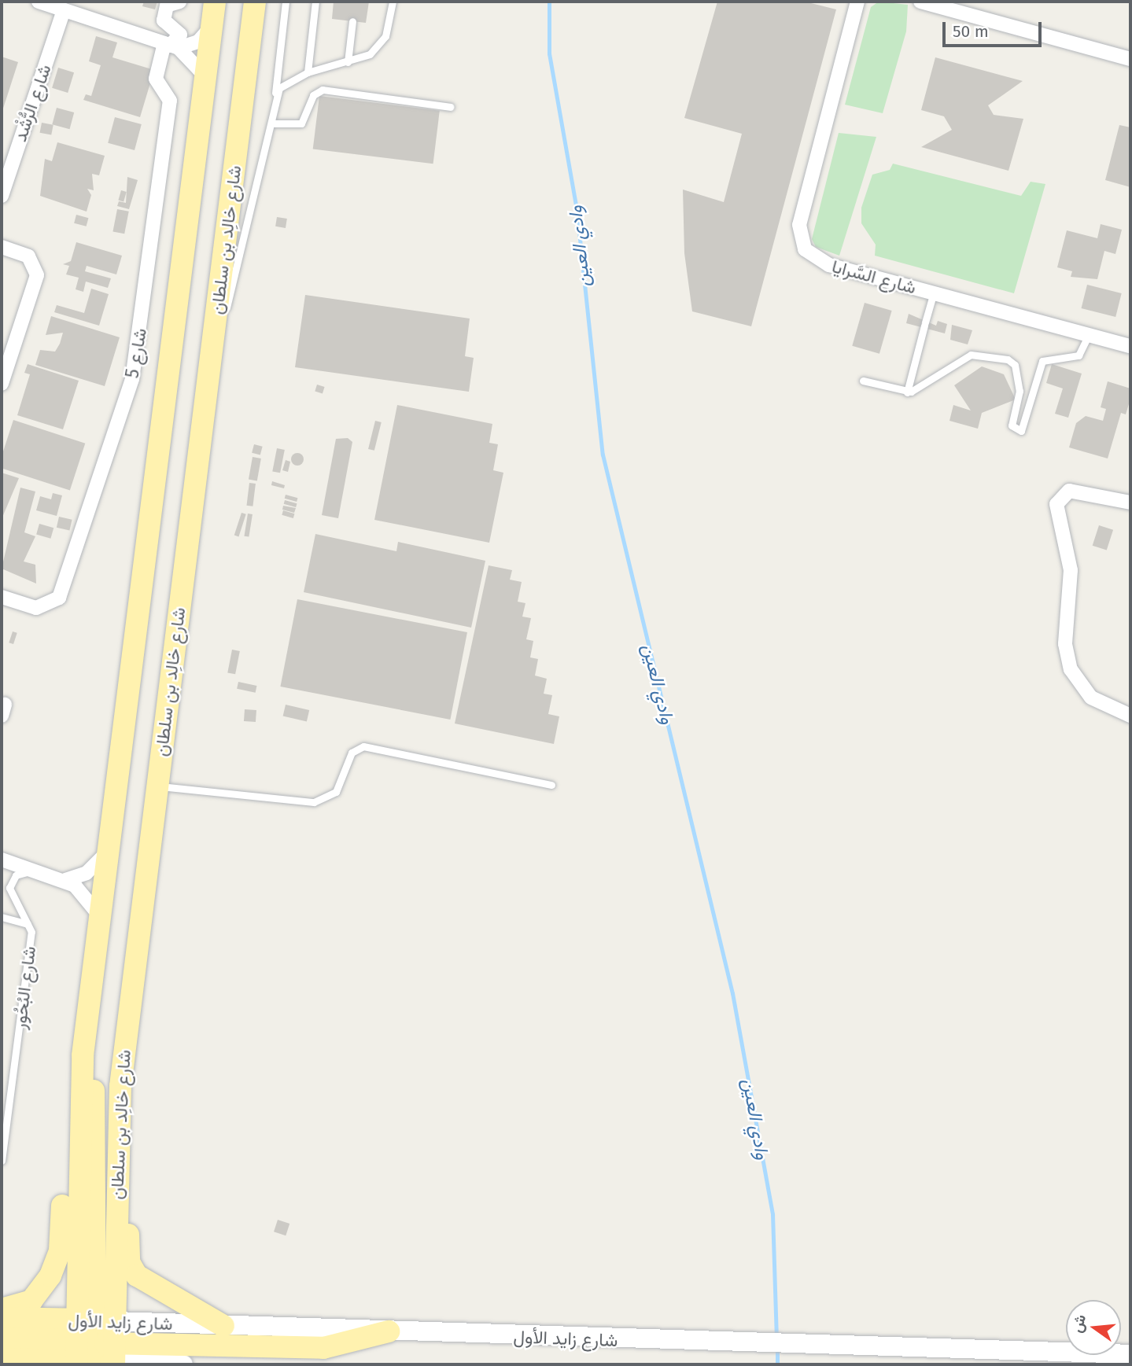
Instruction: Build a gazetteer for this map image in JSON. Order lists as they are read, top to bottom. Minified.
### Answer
{"streets":{"main road":["شارع خالِد بن سلطان","شارع زايد الأول"],"street":["شارع الرُّشْد","شارع السَّرايا","شارع 5"],"lane":["شارع البُحُور"]},"crossings":[["شارع خالِد بن سلطان","شارع زايد الأول"]],"water":["وادي العين"],"scale_bar":"50 m","north":"left"}
